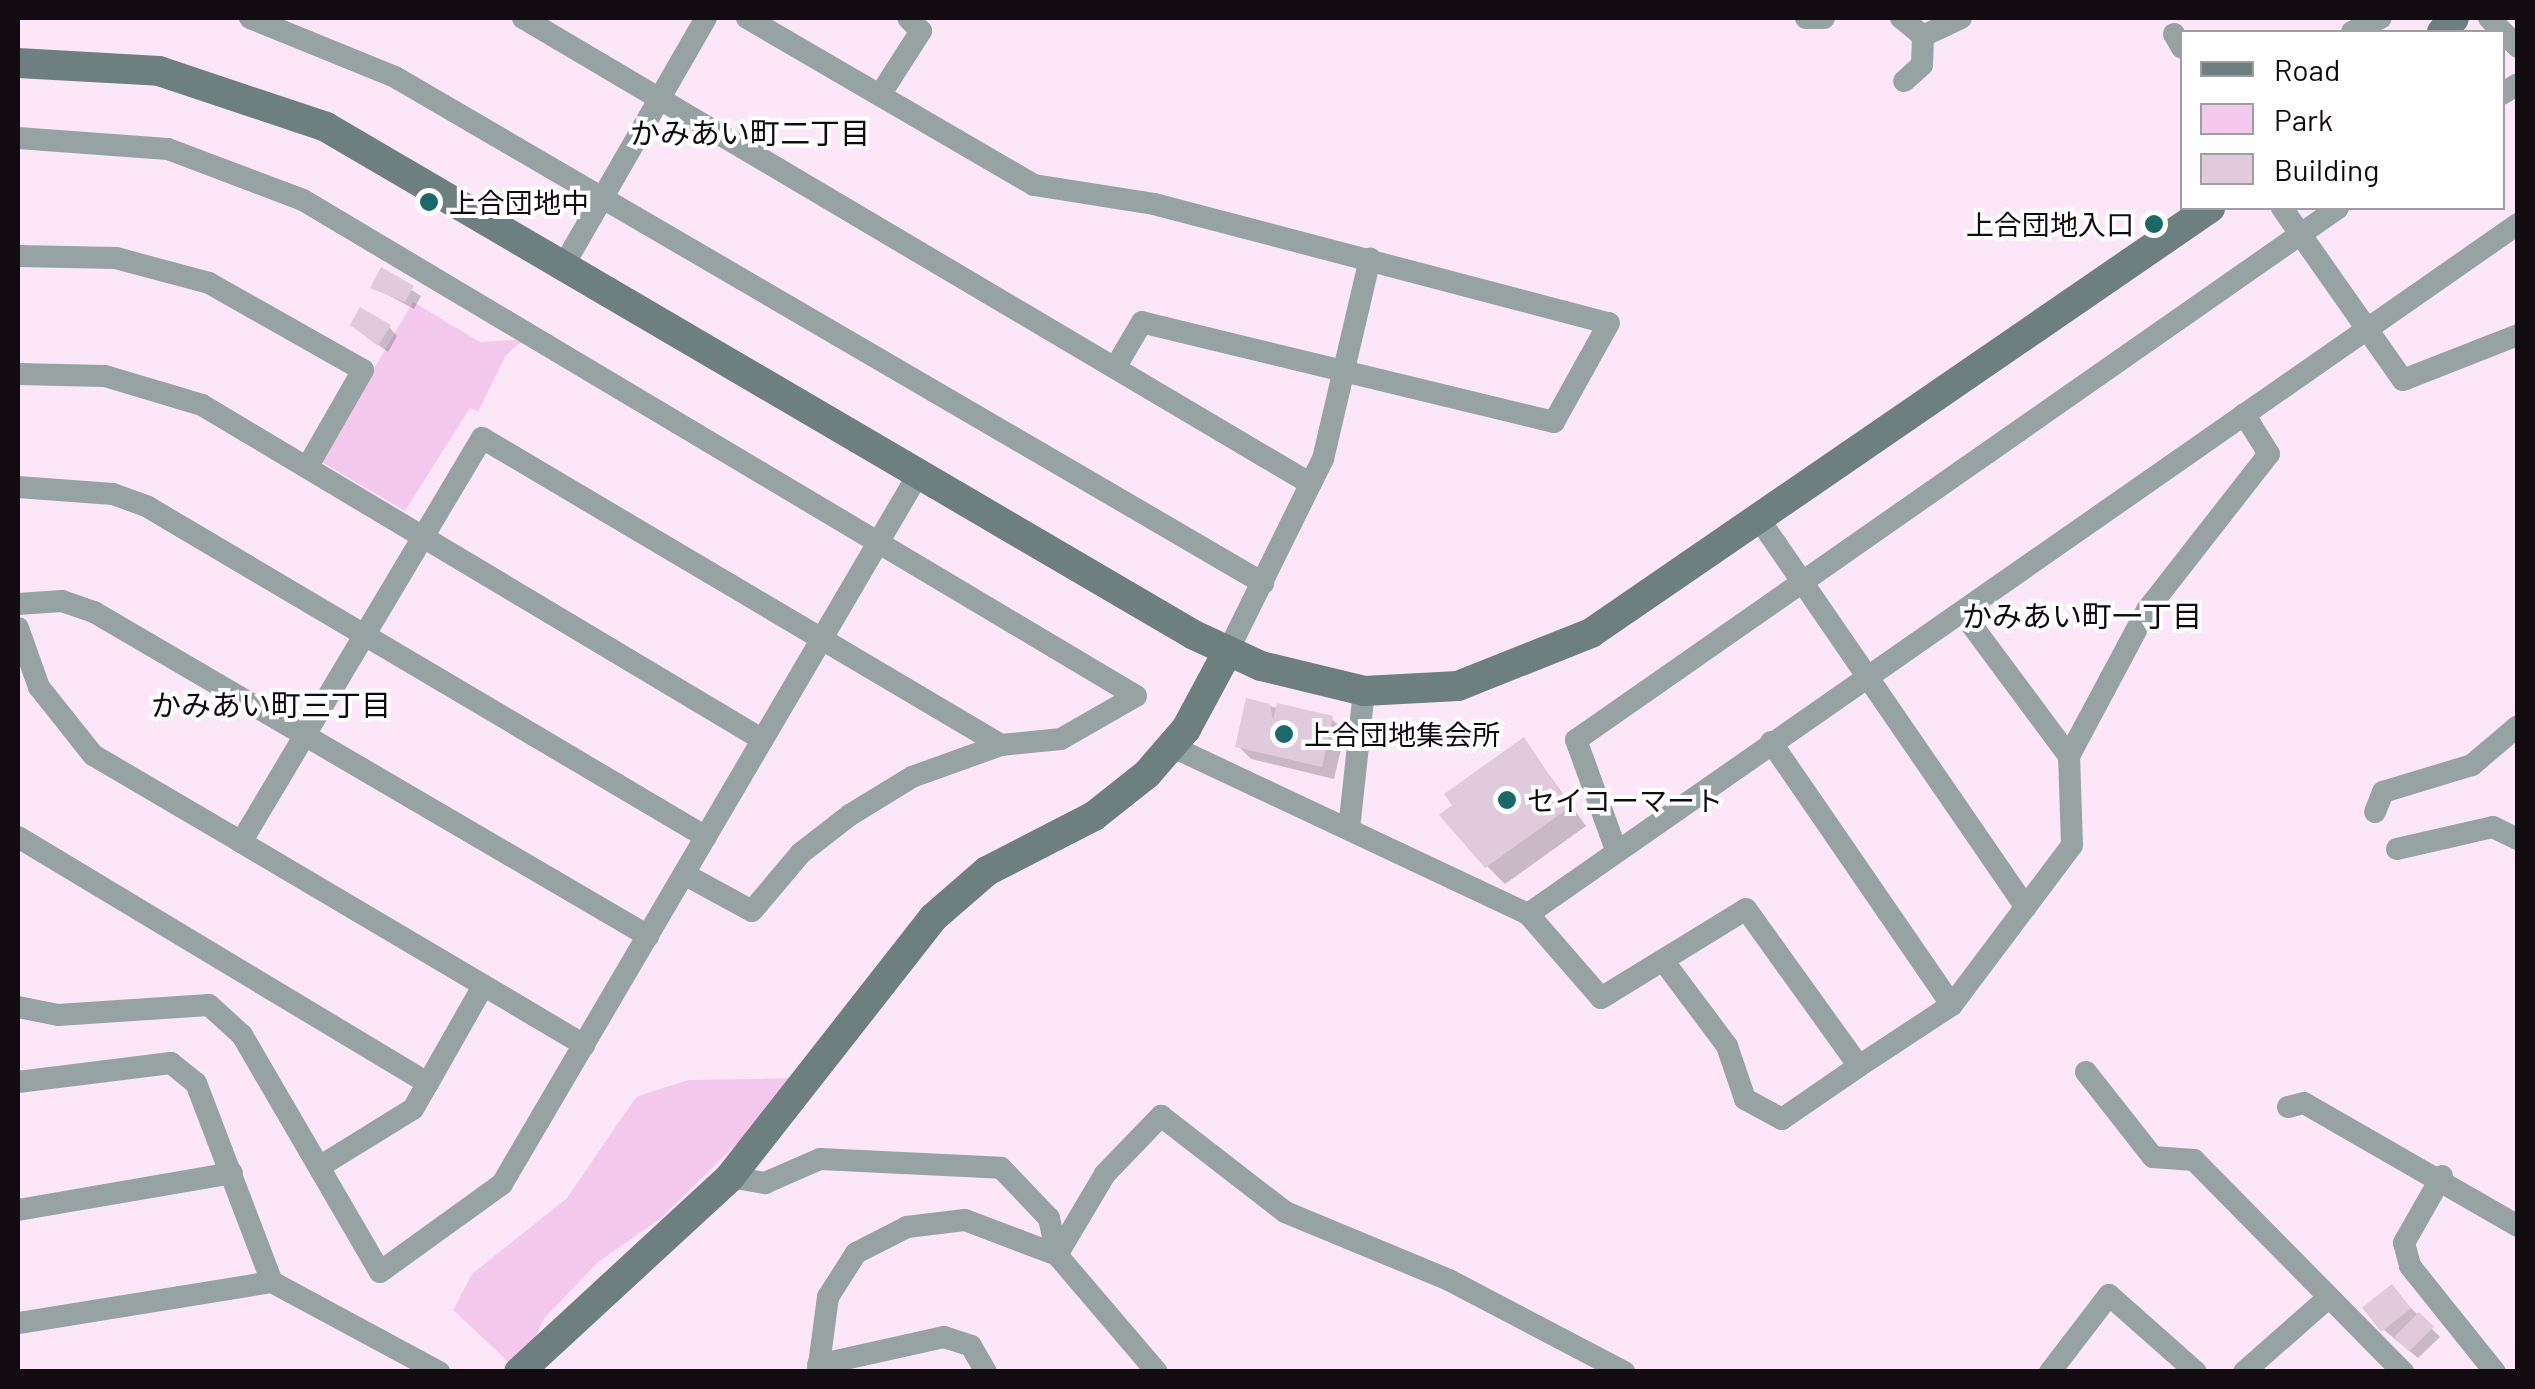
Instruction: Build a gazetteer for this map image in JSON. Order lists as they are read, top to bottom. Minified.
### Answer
{"districts":["かみあい町二丁目","かみあい町一丁目","かみあい町三丁目"],"places":["上合団地中","上合団地入口","上合団地集会所","セイコーマート"],"legend":["Road","Park","Building"]}
